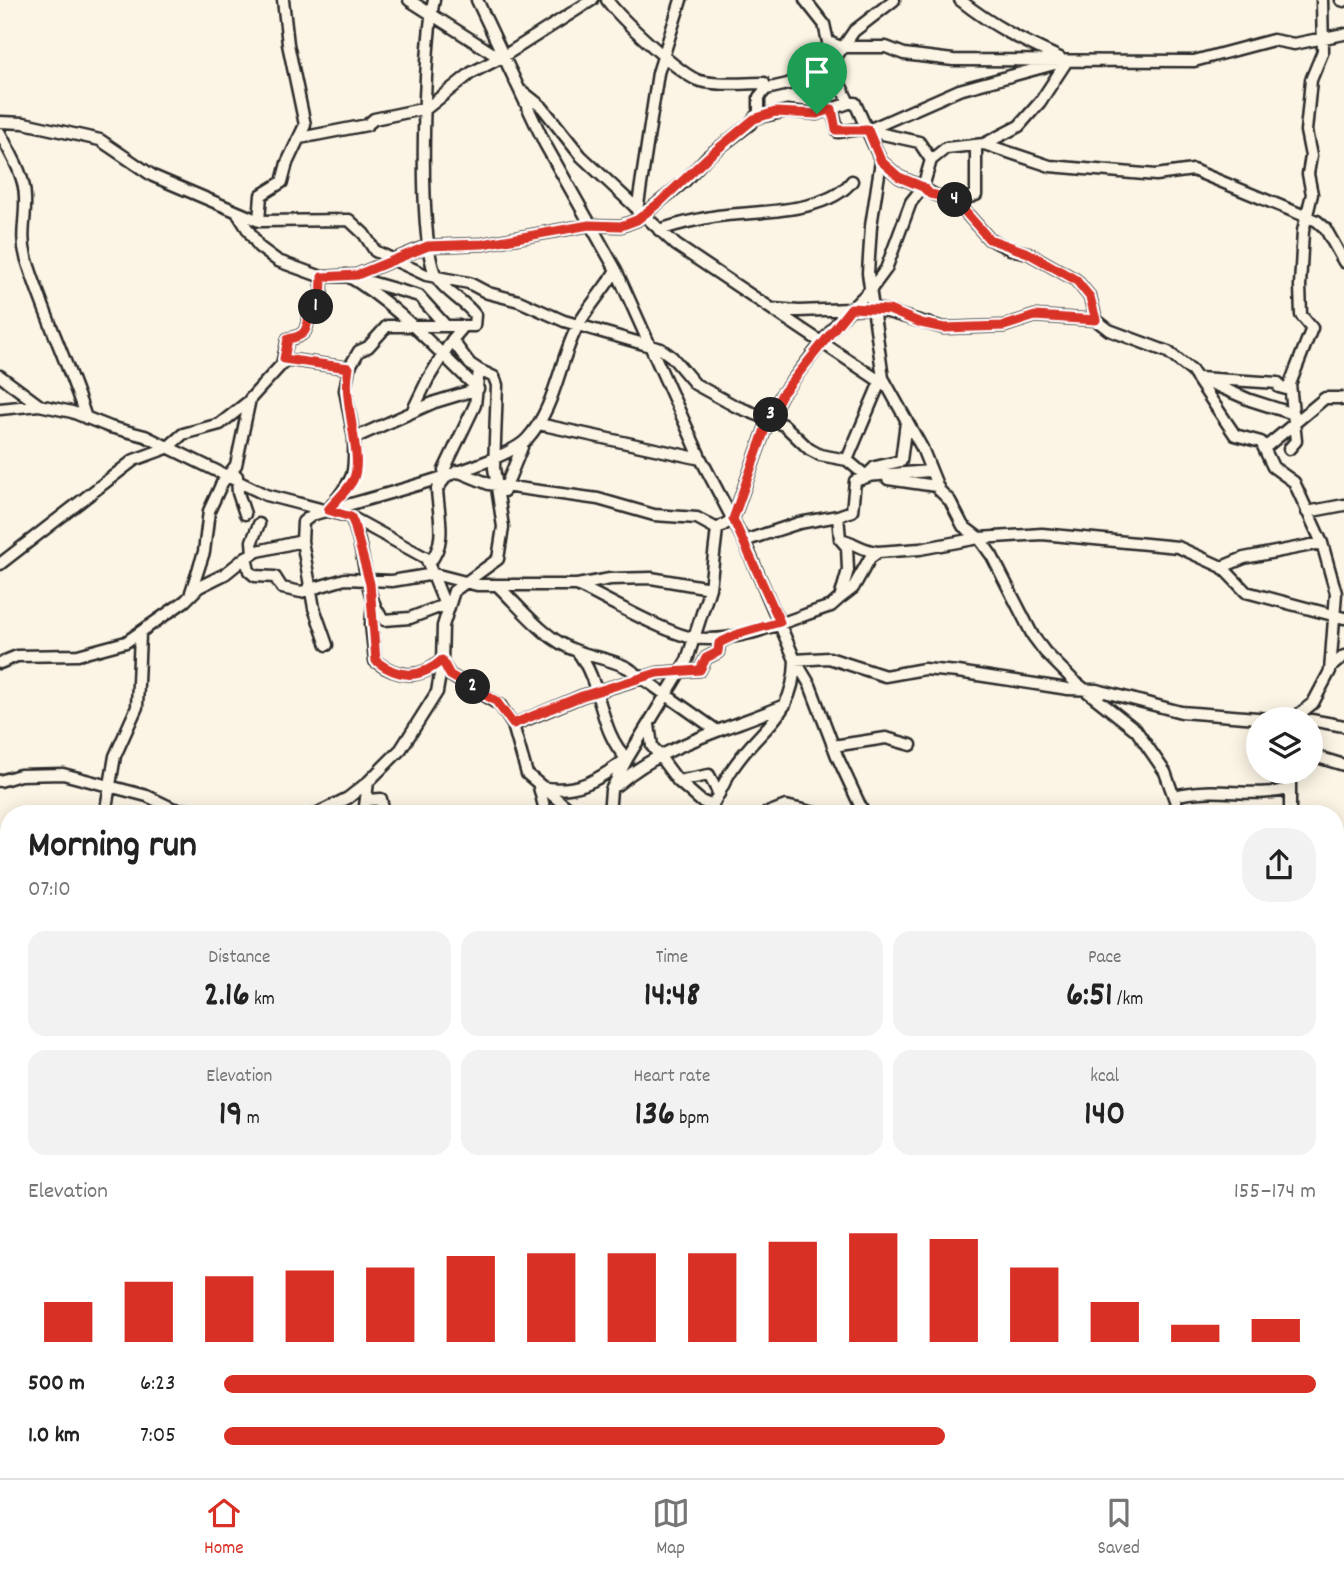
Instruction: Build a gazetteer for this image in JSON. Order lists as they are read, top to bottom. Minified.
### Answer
{"page":{"pins":["4","1","3","2"],"heading":["Morning run","07:10"],"stats":[["Distance","2.16 km"],["Time","14:48"],["Pace","6:51 /km"],["Elevation","19 m"],["Heart rate","136 bpm"],["kcal","140"]],"chart":["Elevation","155–174 m"],"list":[{"name":"500 m","note":"6:23"},{"name":"1.0 km","note":"7:05"}],"tabs":["Home","Map","Saved"]}}
